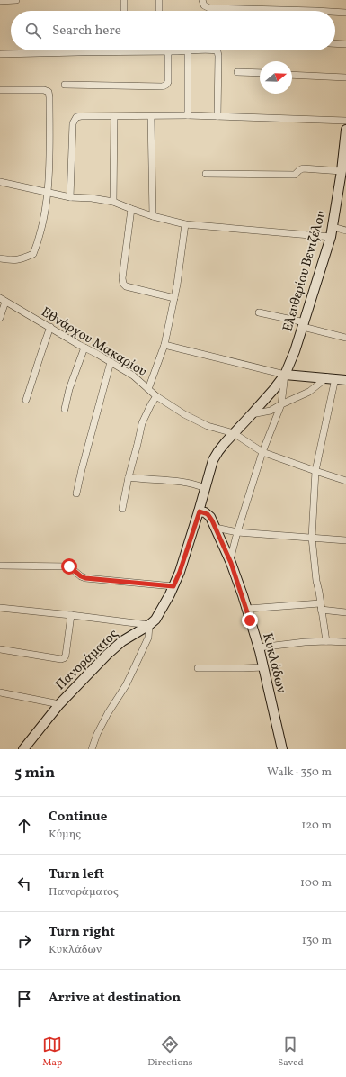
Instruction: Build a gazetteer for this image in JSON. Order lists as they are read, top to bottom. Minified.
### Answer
{"streets":{"street":["Ελευθερίου Βενιζέλου","Εθνάρχου Μακαρίου","Πανοράματος","Κυκλάδων"]},"crossings":[["Ελευθερίου Βενιζέλου","Εθνάρχου Μακαρίου"],["Ελευθερίου Βενιζέλου","Πανοράματος"],["Εθνάρχου Μακαρίου","Πανοράματος"],["Πανοράματος","Κυκλάδων"]],"north":"right","page":{"search":"Search here","heading":["5 min","Walk · 350 m"],"list":[["Continue","Κύμης","120 m"],["Turn left","Πανοράματος","100 m"],["Turn right","Κυκλάδων","130 m"],"Arrive at destination"],"nav":["Map","Directions","Saved"]}}
